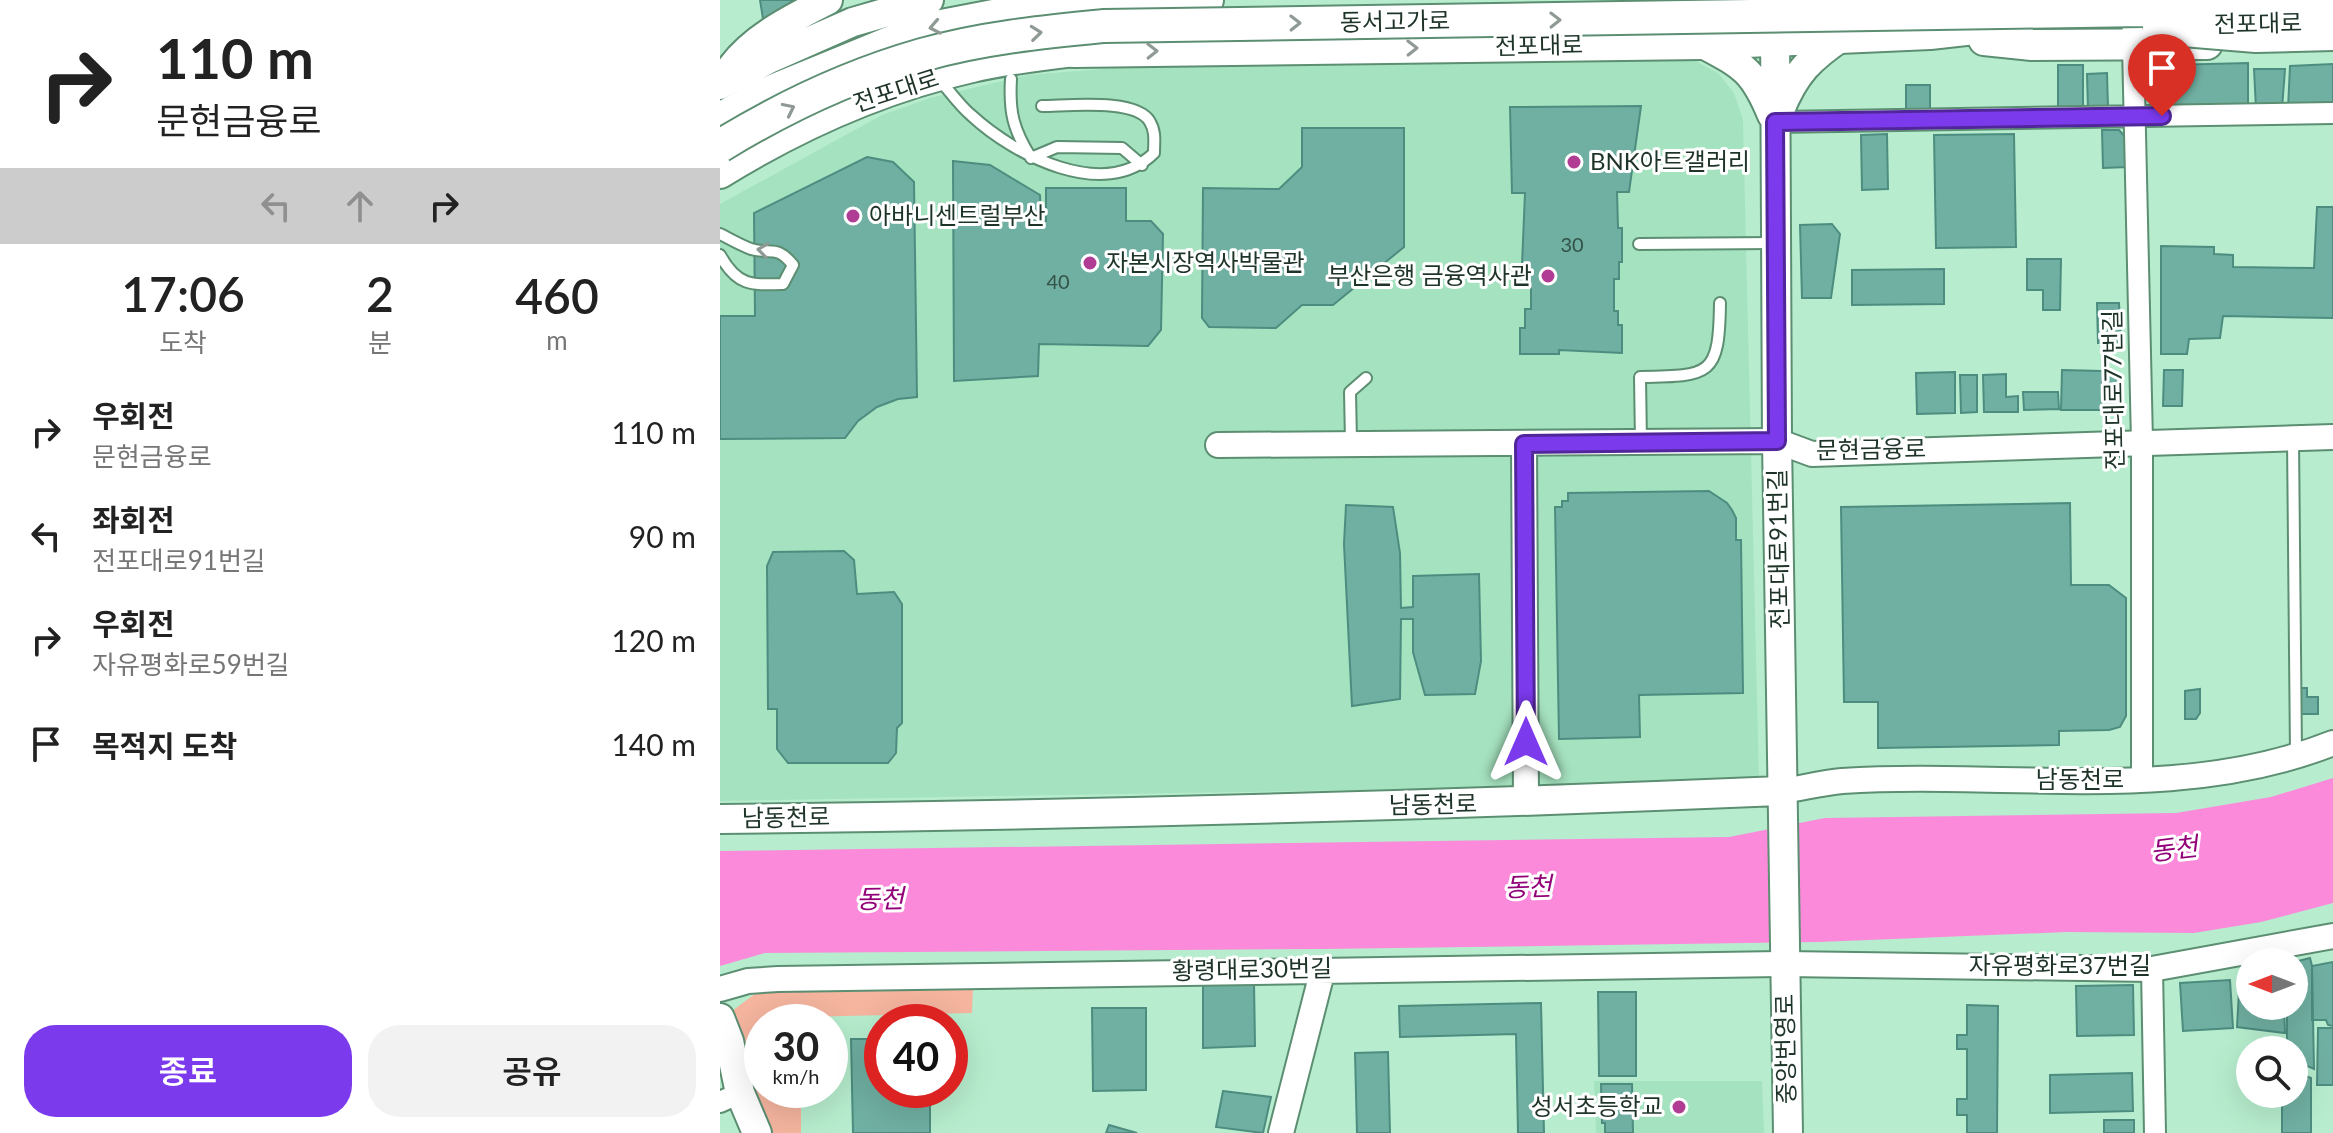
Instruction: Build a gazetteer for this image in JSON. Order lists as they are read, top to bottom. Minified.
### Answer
{"streets":{"highway":["동서고가로"],"main road":["전포대로","전포대로91번길","남동천로","중앙번영로"],"street":["전포대로77번길","문현금융로","자유평화로37번길","황령대로30번길"]},"crossings":[["전포대로","전포대로77번길"],["전포대로","전포대로91번길"],["전포대로77번길","문현금융로"],["전포대로77번길","남동천로"],["문현금융로","전포대로91번길"],["전포대로91번길","남동천로"],["전포대로91번길","자유평화로37번길"],["전포대로91번길","황령대로30번길"],["전포대로91번길","중앙번영로"],["자유평화로37번길","황령대로30번길"],["자유평화로37번길","중앙번영로"],["황령대로30번길","중앙번영로"]],"water":["동천"],"places":["BNK아트갤러리","아바니센트럴부산","자본시장역사박물관","부산은행 금융역사관","성서초등학교"],"house_numbers":["30","40"],"north":"left","page":{"turn":["110 m","문현금융로"],"eta":["17:06","도착","2","분","460","m"],"list":[{"name":"우회전","note":"문현금융로","value":"110 m"},{"name":"좌회전","note":"전포대로91번길","value":"90 m"},{"name":"우회전","note":"자유평화로59번길","value":"120 m"},{"name":"목적지 도착","value":"140 m"}],"speed":"30 km/h","limit":"40","buttons":["종료","공유"]}}
